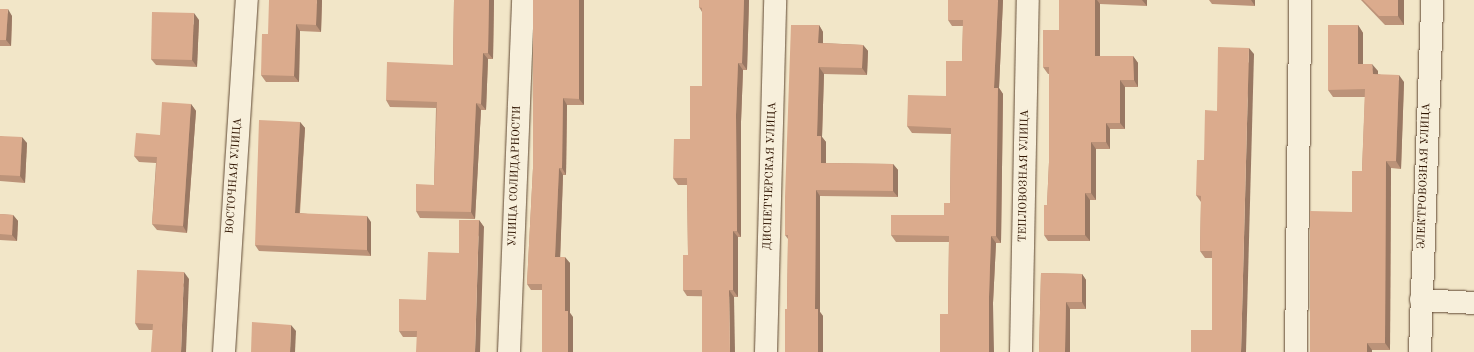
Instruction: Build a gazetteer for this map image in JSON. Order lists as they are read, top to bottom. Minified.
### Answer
{"streets":{"street":["ВОСТОЧНАЯ УЛИЦА","УЛИЦА СОЛИДАРНОСТИ","ДИСПЕТЧЕРСКАЯ УЛИЦА","ТЕПЛОВОЗНАЯ УЛИЦА","ЭЛЕКТРОВОЗНАЯ УЛИЦА"]}}
